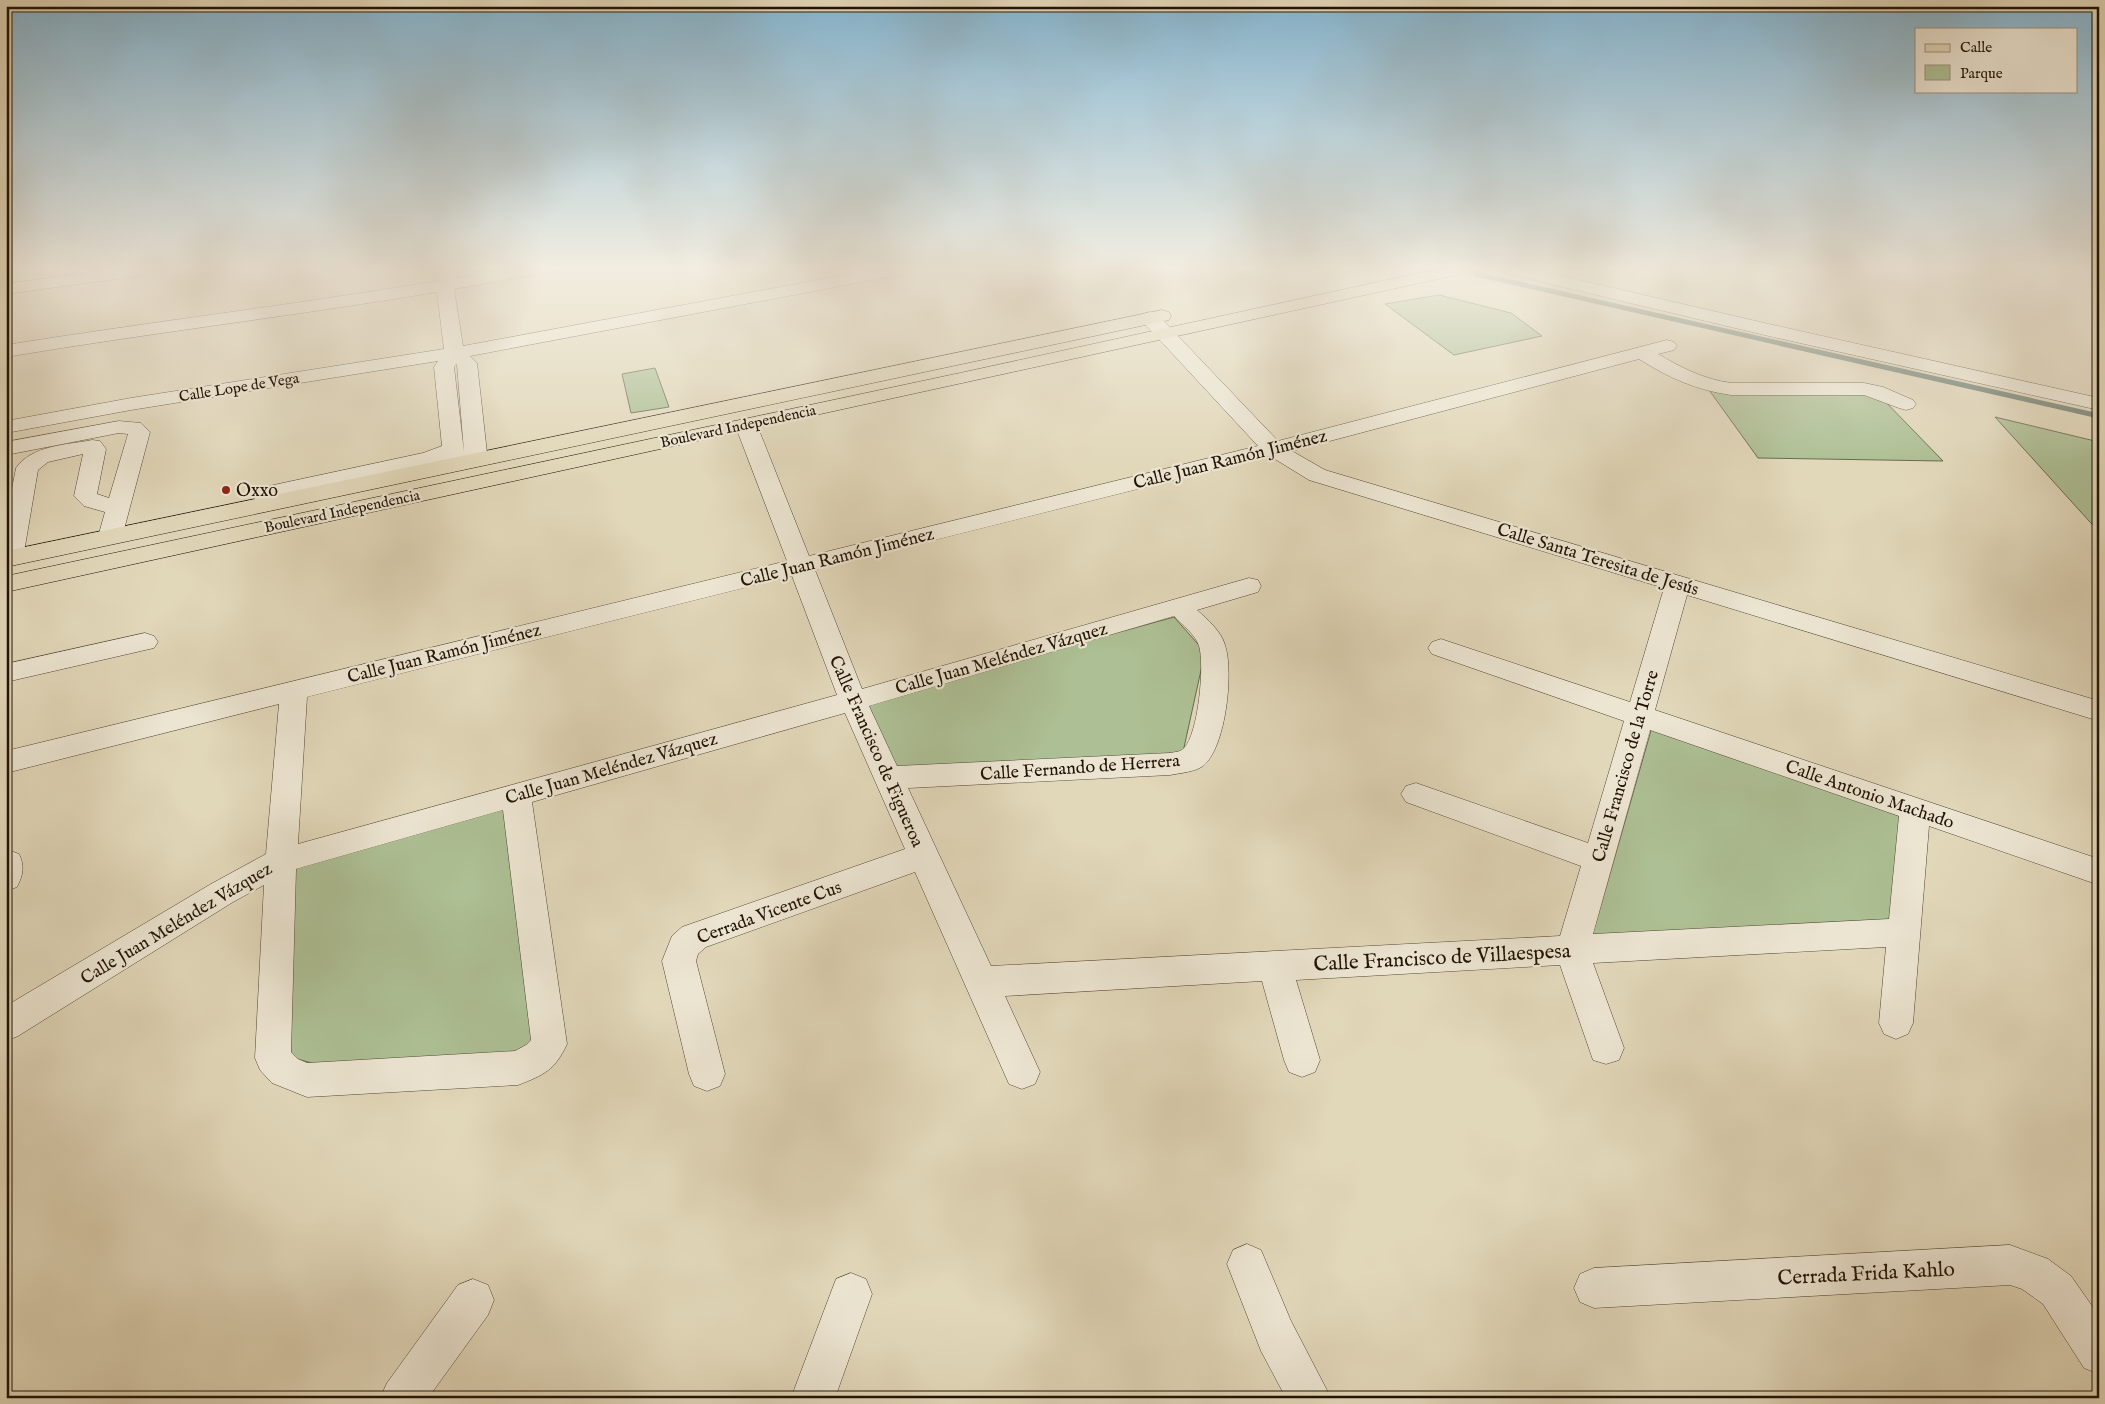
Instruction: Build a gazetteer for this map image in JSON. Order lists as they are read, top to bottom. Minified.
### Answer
{"streets":{"main road":["Boulevard Independencia"],"street":["Calle Lope de Vega","Calle Juan Ramón Jiménez","Calle Santa Teresita de Jesús","Calle Juan Meléndez Vázquez","Calle Francisco de Figueroa","Calle Francisco de la Torre","Calle Fernando de Herrera","Calle Antonio Machado","Cerrada Vicente Cus","Calle Francisco de Villaespesa","Cerrada Frida Kahlo"]},"crossings":[["Boulevard Independencia","Calle Francisco de Figueroa"],["Calle Juan Ramón Jiménez","Calle Santa Teresita de Jesús"],["Calle Juan Ramón Jiménez","Calle Francisco de Figueroa"],["Calle Santa Teresita de Jesús","Calle Francisco de la Torre"],["Calle Juan Meléndez Vázquez","Calle Francisco de Figueroa"],["Calle Juan Meléndez Vázquez","Calle Fernando de Herrera"],["Calle Francisco de Figueroa","Calle Fernando de Herrera"],["Calle Francisco de Figueroa","Cerrada Vicente Cus"],["Calle Francisco de Figueroa","Calle Francisco de Villaespesa"],["Calle Francisco de la Torre","Calle Antonio Machado"],["Calle Francisco de la Torre","Calle Francisco de Villaespesa"]],"places":["Oxxo"],"legend":["Calle","Parque"]}
